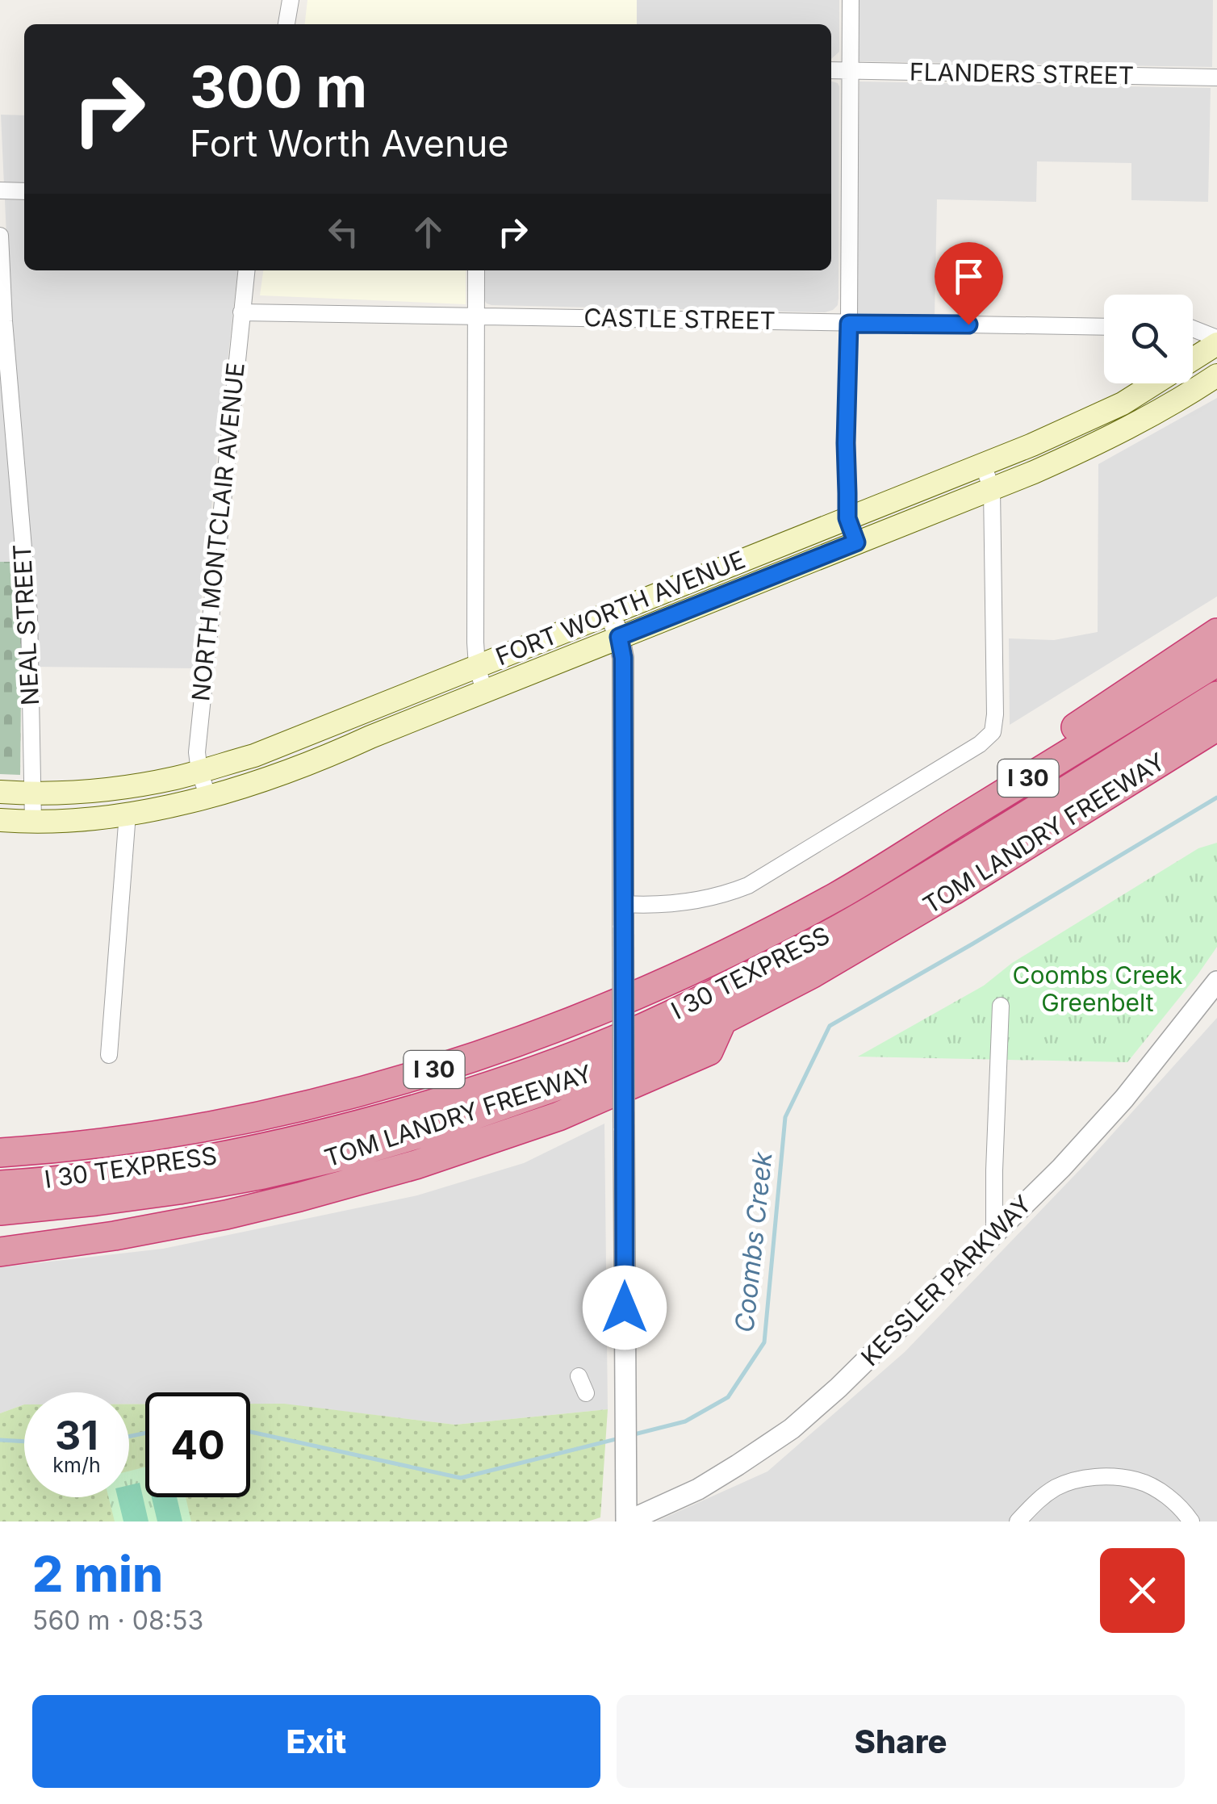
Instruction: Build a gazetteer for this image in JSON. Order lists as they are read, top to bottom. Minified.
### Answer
{"streets":{"highway":["I 30","TOM LANDRY FREEWAY","I 30 TEXPRESS"],"main road":["FORT WORTH AVENUE"],"street":["FLANDERS STREET","CASTLE STREET","NORTH MONTCLAIR AVENUE","NEAL STREET","KESSLER PARKWAY"]},"crossings":[["CASTLE STREET","NORTH MONTCLAIR AVENUE"],["NORTH MONTCLAIR AVENUE","FORT WORTH AVENUE"],["FORT WORTH AVENUE","NEAL STREET"]],"water":["Coombs Creek"],"parks":["Coombs Creek Greenbelt"],"page":{"turn":["300 m","Fort Worth Avenue"],"speed":"31 km/h","limit":"40","heading":["2 min","560 m · 08:53"],"buttons":["Exit","Share"]}}
